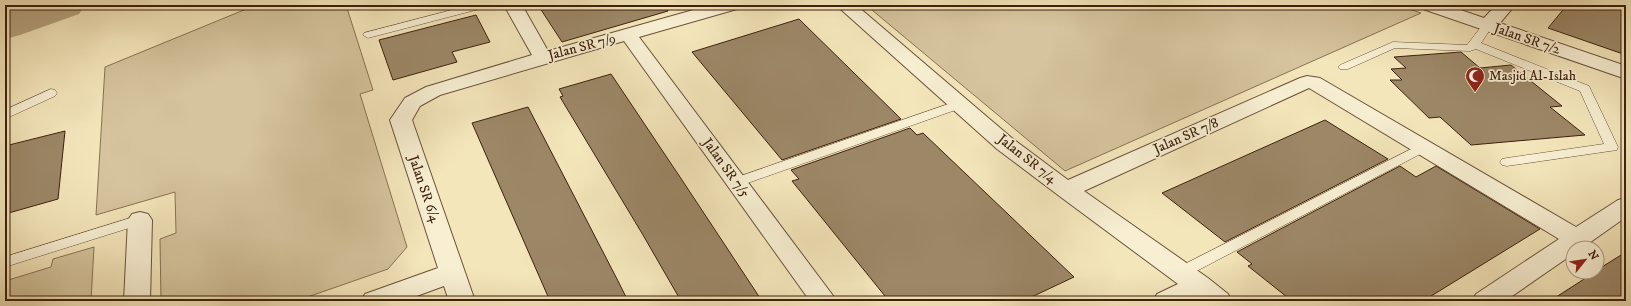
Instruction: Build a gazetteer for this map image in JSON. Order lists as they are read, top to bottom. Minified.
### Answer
{"streets":{"street":["Jalan SR 7/2","Jalan SR 7/9","Jalan SR 7/8","Jalan SR 7/4","Jalan SR 7/5","Jalan SR 6/4"]},"crossings":[["Jalan SR 7/9","Jalan SR 7/5"],["Jalan SR 7/9","Jalan SR 6/4"],["Jalan SR 7/8","Jalan SR 7/4"]],"places":{"mosque":["Masjid Al-Islah"]},"north":"top right"}
